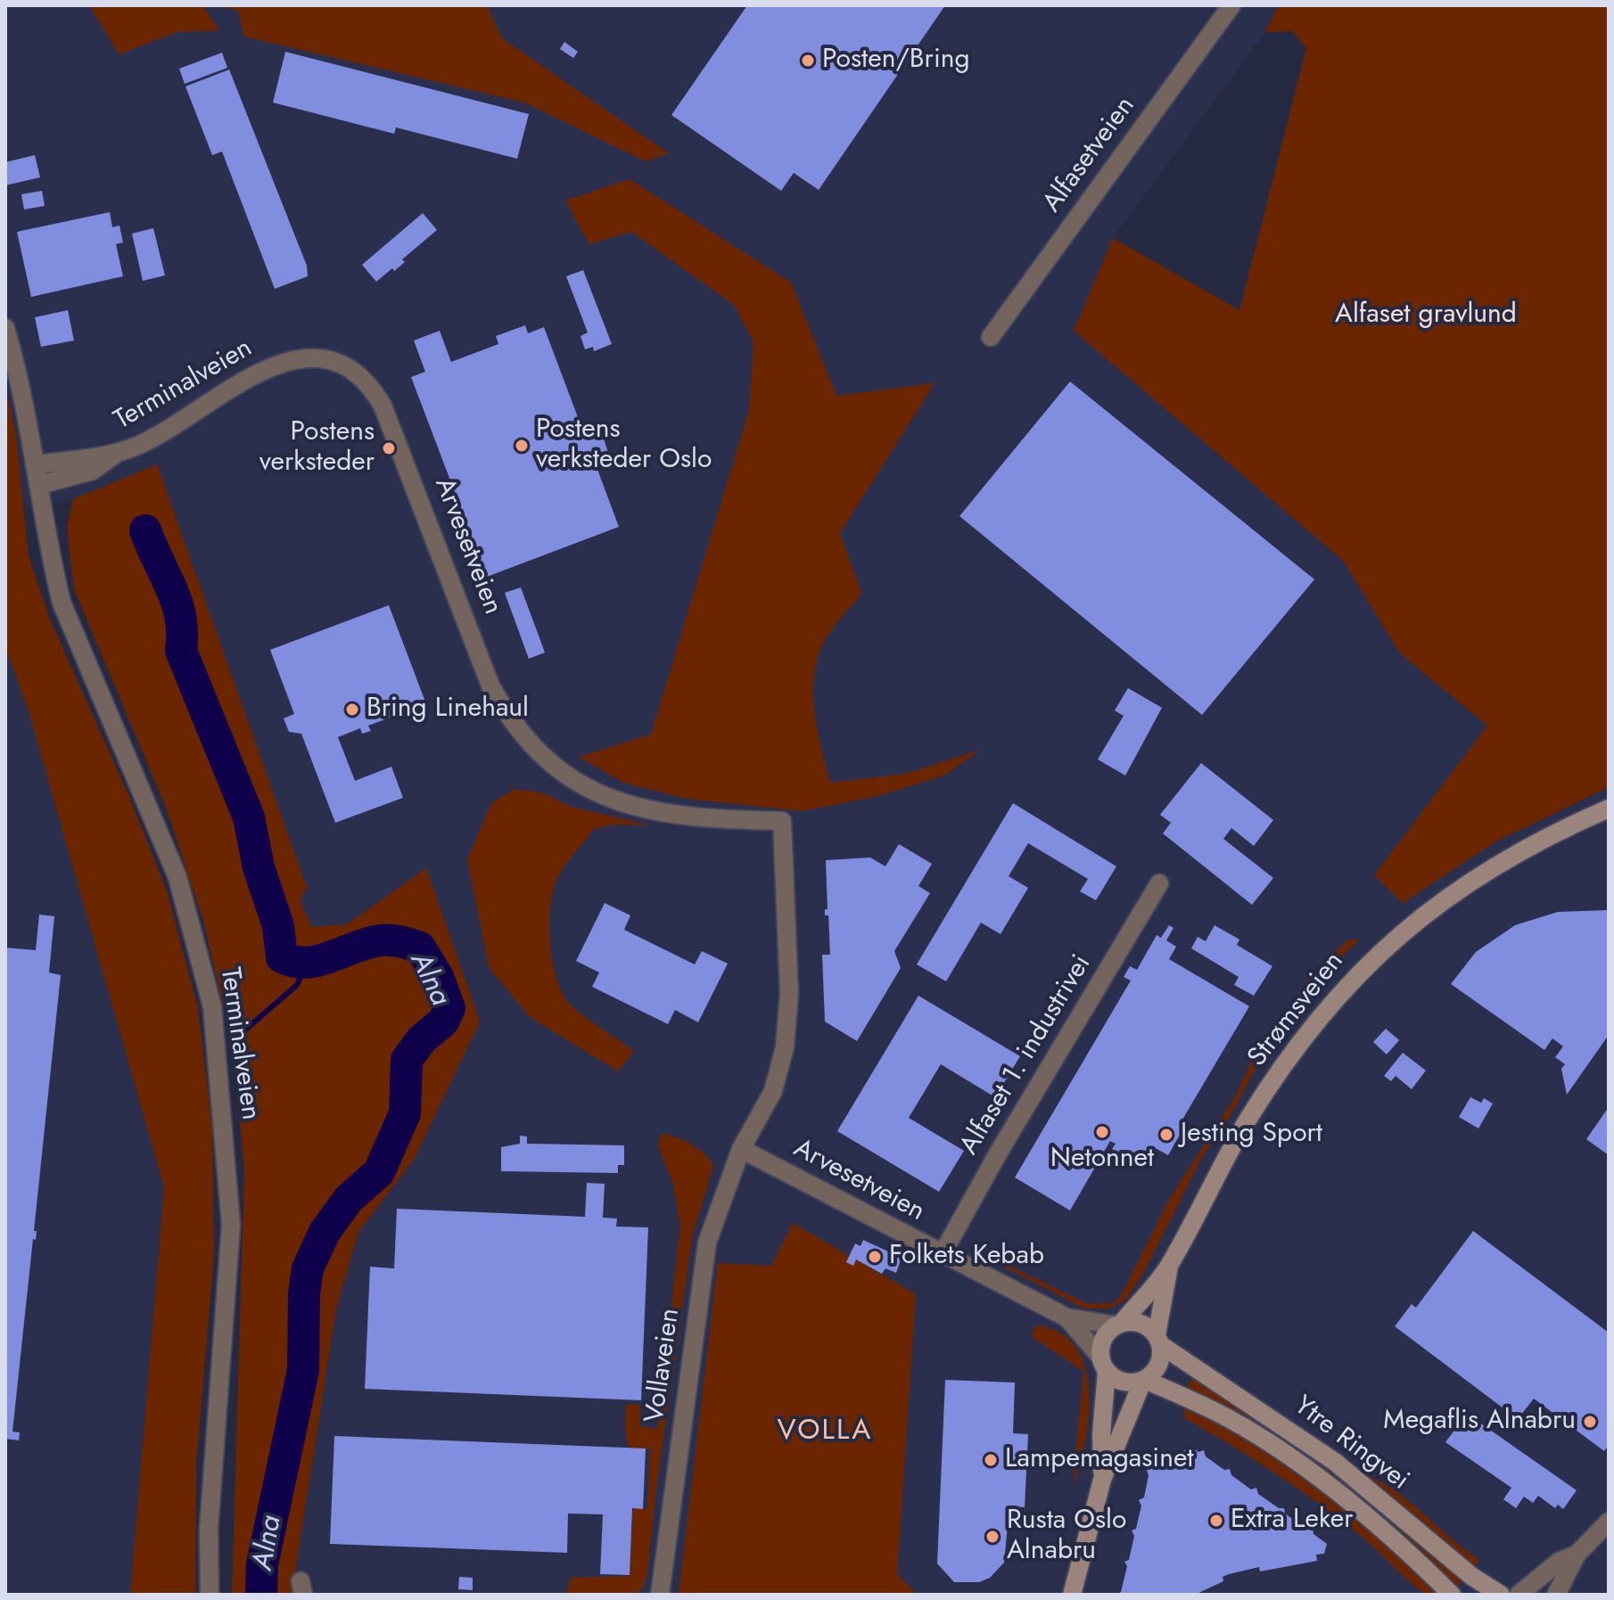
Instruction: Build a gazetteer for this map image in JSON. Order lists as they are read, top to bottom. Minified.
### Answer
{"streets":{"main road":["Strømsveien","Ytre Ringvei"],"street":["Alfasetveien","Terminalveien","Arvesetveien","Alfaset 1. industrivei","Vollaveien"]},"crossings":[["Terminalveien","Arvesetveien"],["Arvesetveien","Strømsveien"],["Arvesetveien","Alfaset 1. industrivei"],["Arvesetveien","Vollaveien"],["Arvesetveien","Ytre Ringvei"],["Strømsveien","Ytre Ringvei"]],"districts":["VOLLA"],"water":["Alna"],"parks":["Alfaset gravlund"],"places":["Posten/Bring","Postens verksteder Oslo","Postens verksteder","Bring Linehaul","Netonnet","Jesting Sport","Folkets Kebab","Megaflis Alnabru","Lampemagasinet","Extra Leker","Rusta Oslo Alnabru"]}
